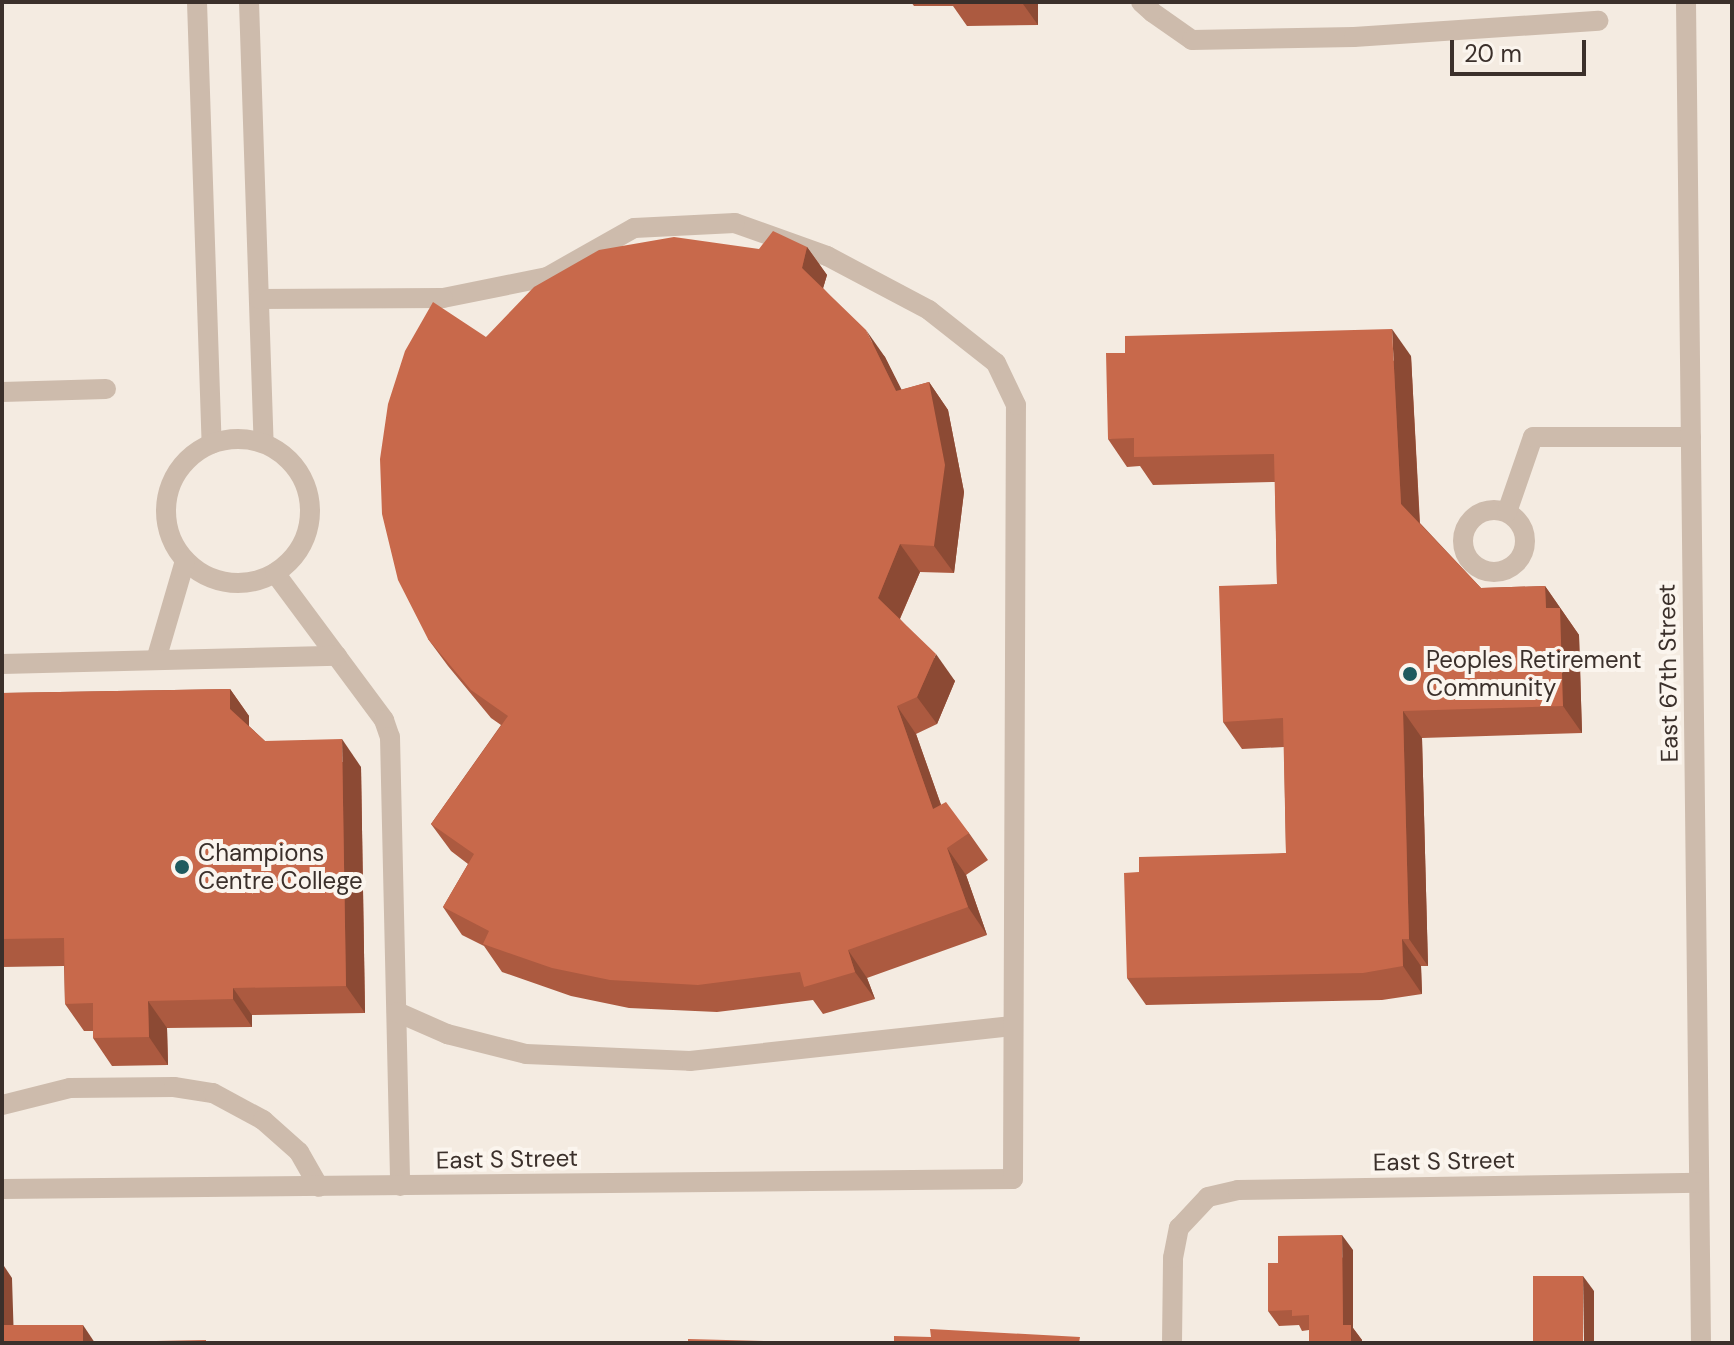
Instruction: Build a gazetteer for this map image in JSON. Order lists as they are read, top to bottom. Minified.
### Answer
{"streets":{"street":["East 67th Street","East S Street"]},"crossings":[["East 67th Street","East S Street"]],"places":["Peoples Retirement Community","Champions Centre College"],"scale_bar":"20 m"}
